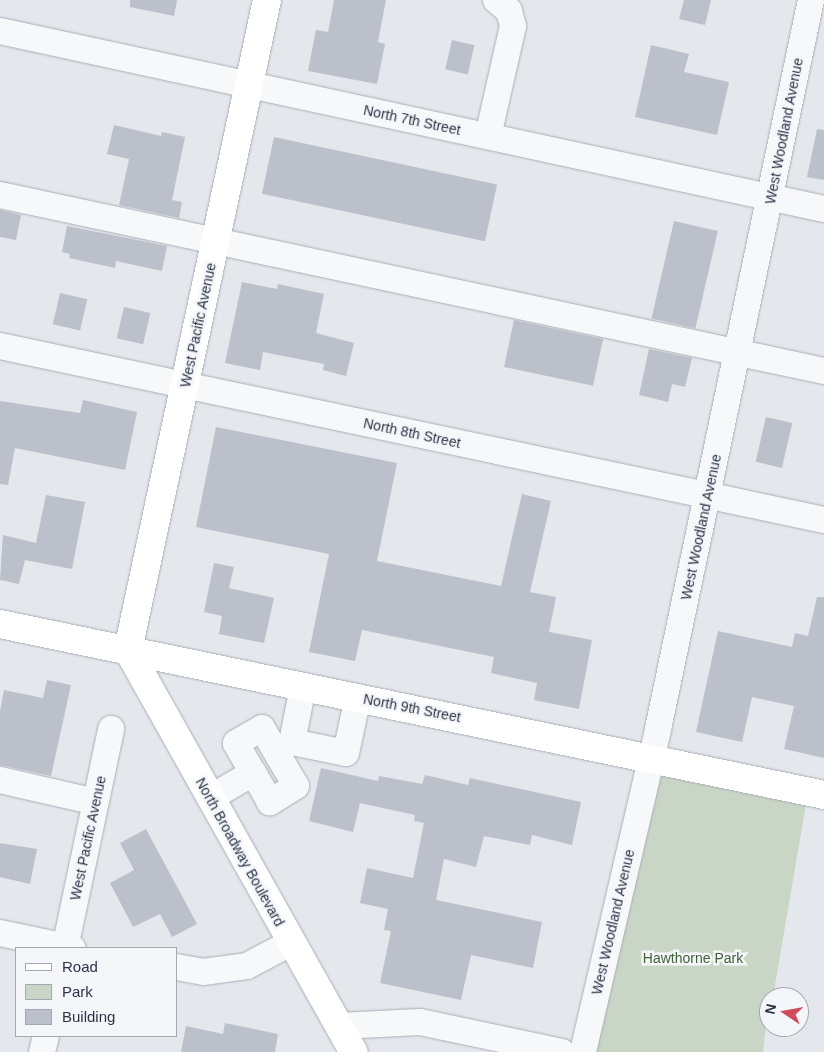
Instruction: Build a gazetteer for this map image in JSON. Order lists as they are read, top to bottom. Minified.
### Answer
{"streets":{"main road":["West Pacific Avenue","North 9th Street","North Broadway Boulevard"],"street":["North 7th Street","West Woodland Avenue","North 8th Street"]},"crossings":[["North 7th Street","West Woodland Avenue"],["North 7th Street","West Pacific Avenue"],["West Woodland Avenue","North 8th Street"],["West Woodland Avenue","North 9th Street"],["West Pacific Avenue","North 8th Street"],["West Pacific Avenue","North 9th Street"],["West Pacific Avenue","North Broadway Boulevard"],["North 9th Street","North Broadway Boulevard"]],"parks":["Hawthorne Park"],"legend":["Road","Park","Building"],"north":"left"}
